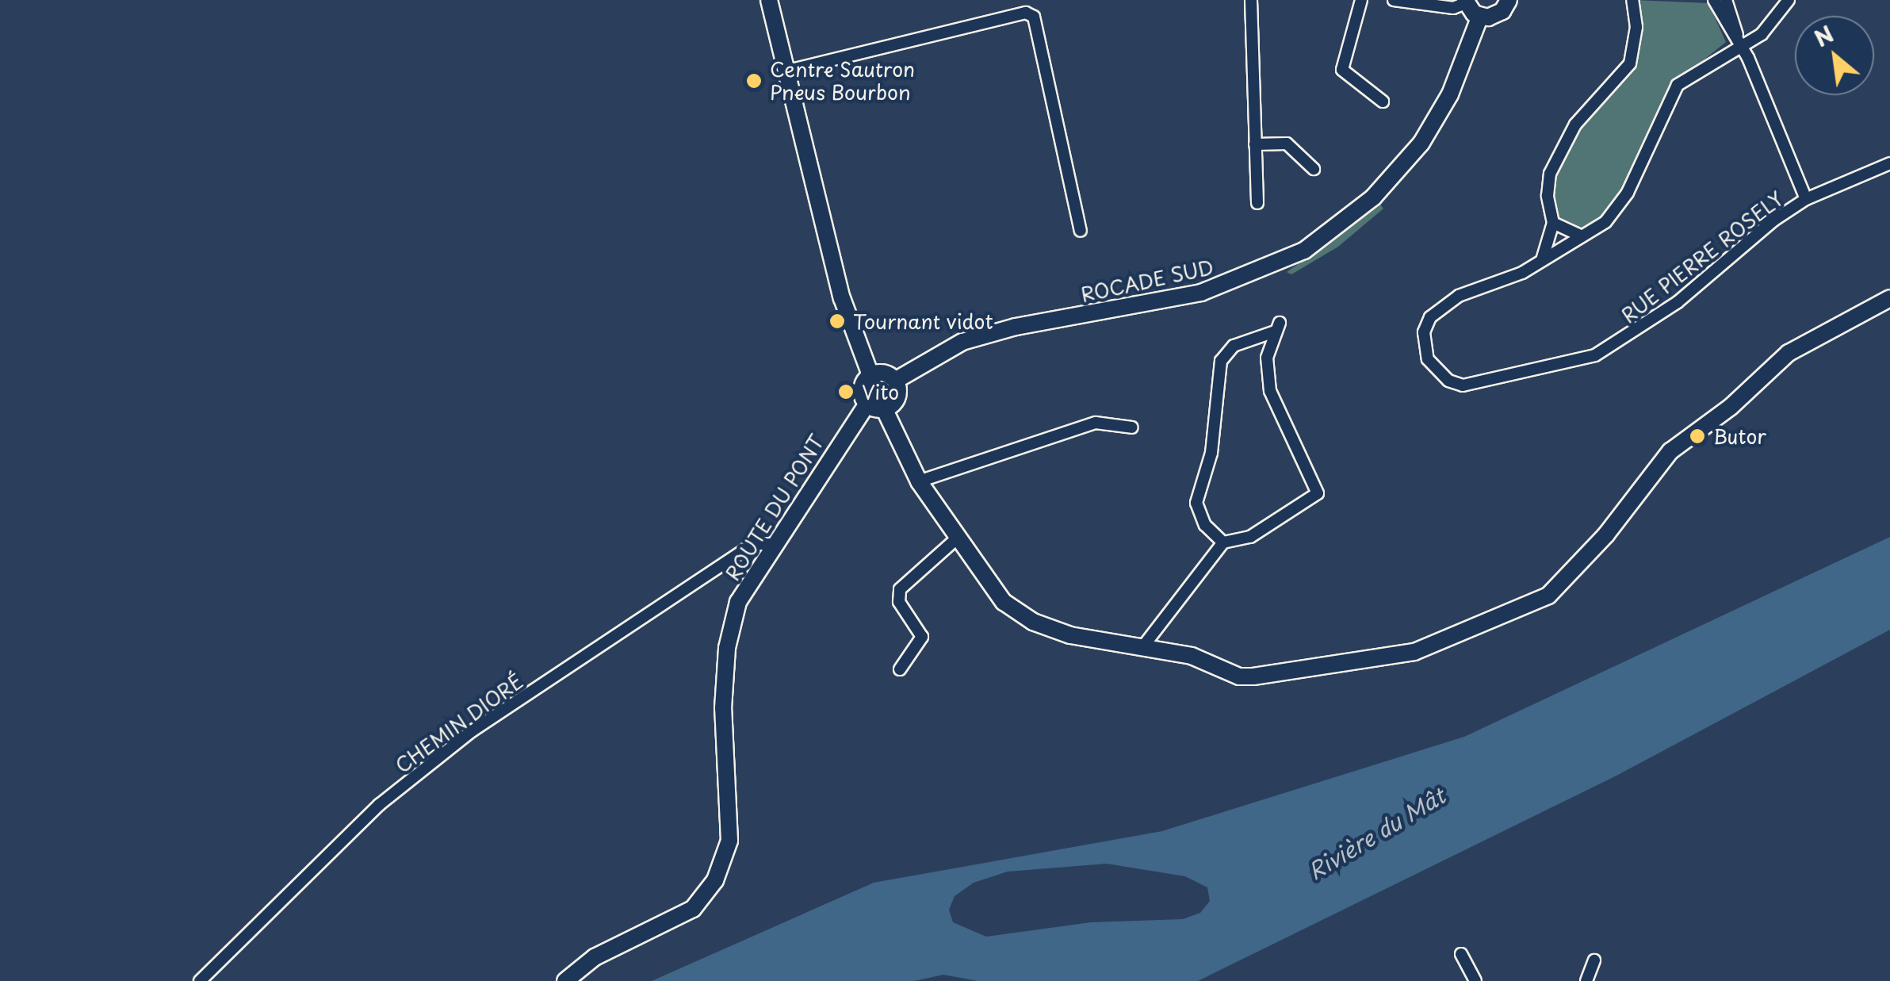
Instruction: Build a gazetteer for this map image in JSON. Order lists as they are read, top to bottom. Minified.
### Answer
{"streets":{"street":["RUE PIERRE ROSELY","ROCADE SUD","ROUTE DU PONT","CHEMIN DIORÉ"]},"crossings":[["ROCADE SUD","ROUTE DU PONT"],["ROUTE DU PONT","CHEMIN DIORÉ"]],"water":["Rivière du Mât"],"places":["Centre Sautron Pneus Bourbon","Tournant vidot","Vito","Butor"],"north":"top left"}
